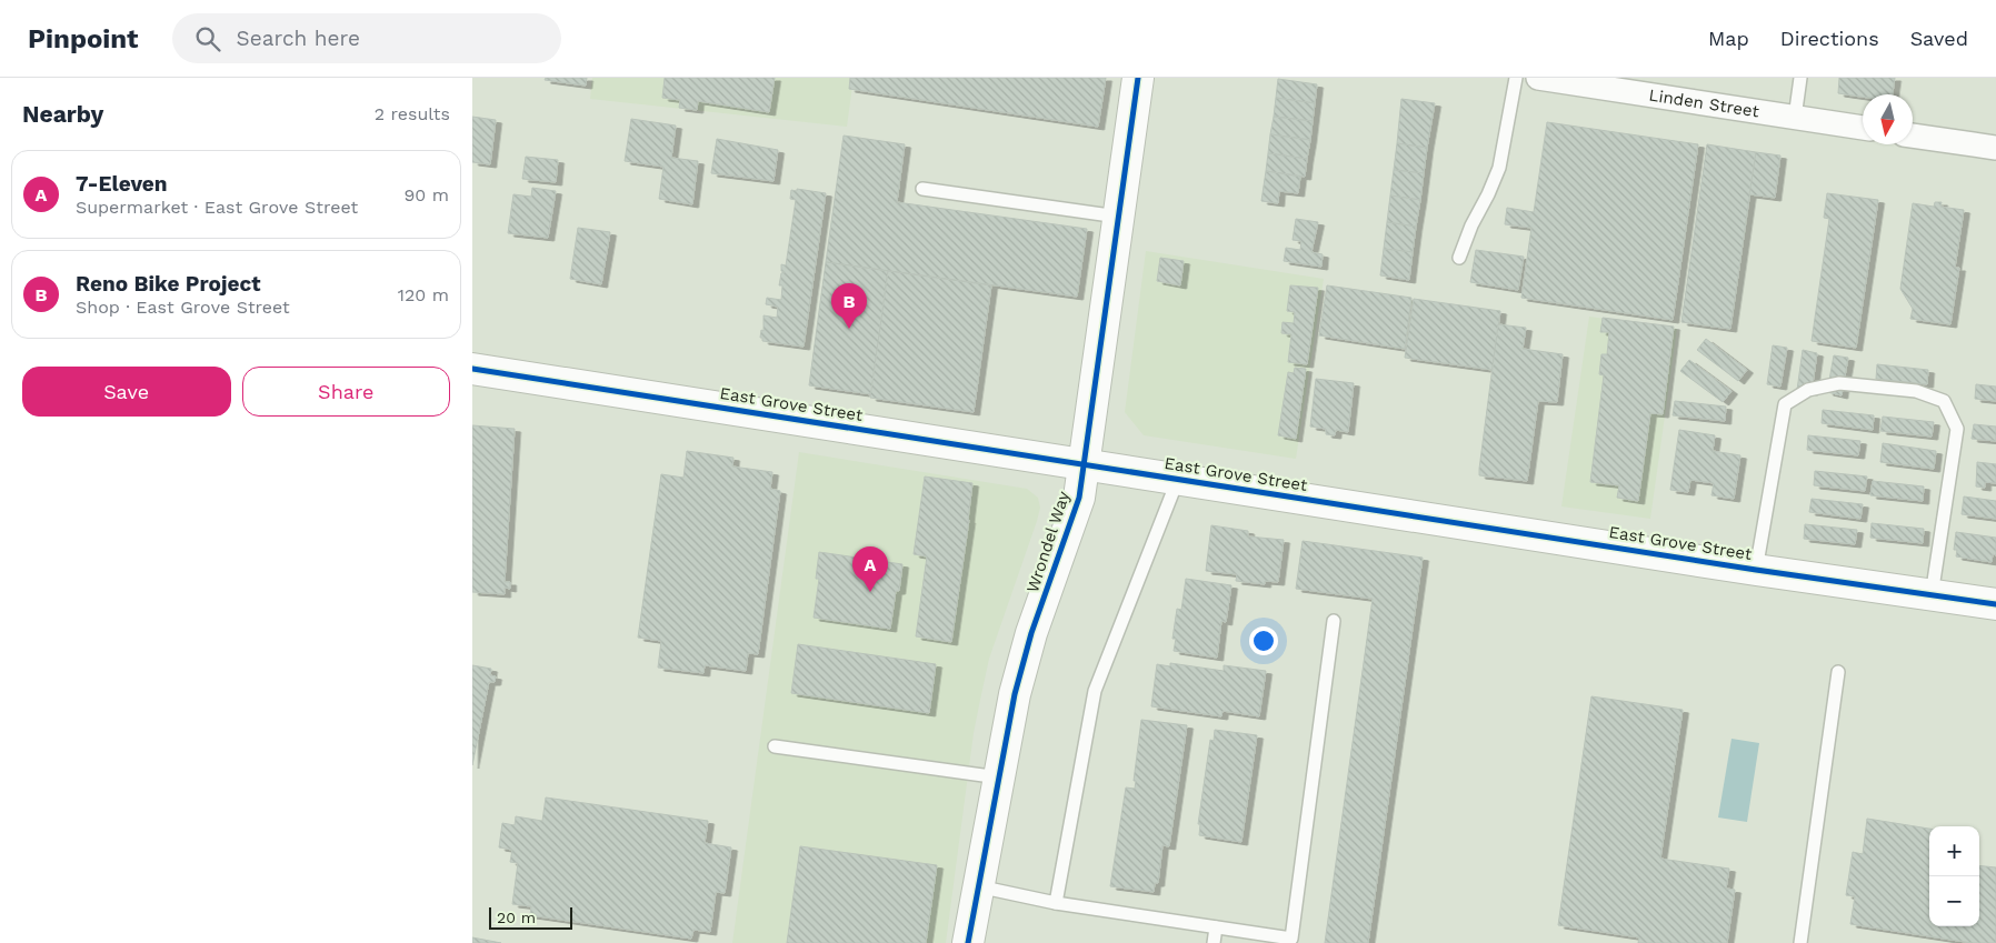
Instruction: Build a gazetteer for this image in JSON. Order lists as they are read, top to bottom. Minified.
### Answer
{"streets":{"street":["Linden Street","East Grove Street","Wrondel Way"]},"crossings":[["East Grove Street","Wrondel Way"]],"scale_bar":"20 m","north":"bottom","page":{"header":"Pinpoint","search":"Search here","nav":["Map","Directions","Saved"],"heading":["Nearby","2 results"],"list":[{"mark":"A","name":"7-Eleven","note":"Supermarket · East Grove Street","value":"90 m"},{"mark":"B","name":"Reno Bike Project","note":"Shop · East Grove Street","value":"120 m"}],"pins":["B","A"],"buttons":["Save","Share"],"map_buttons":["+","−"],"scale":"20 m"}}
